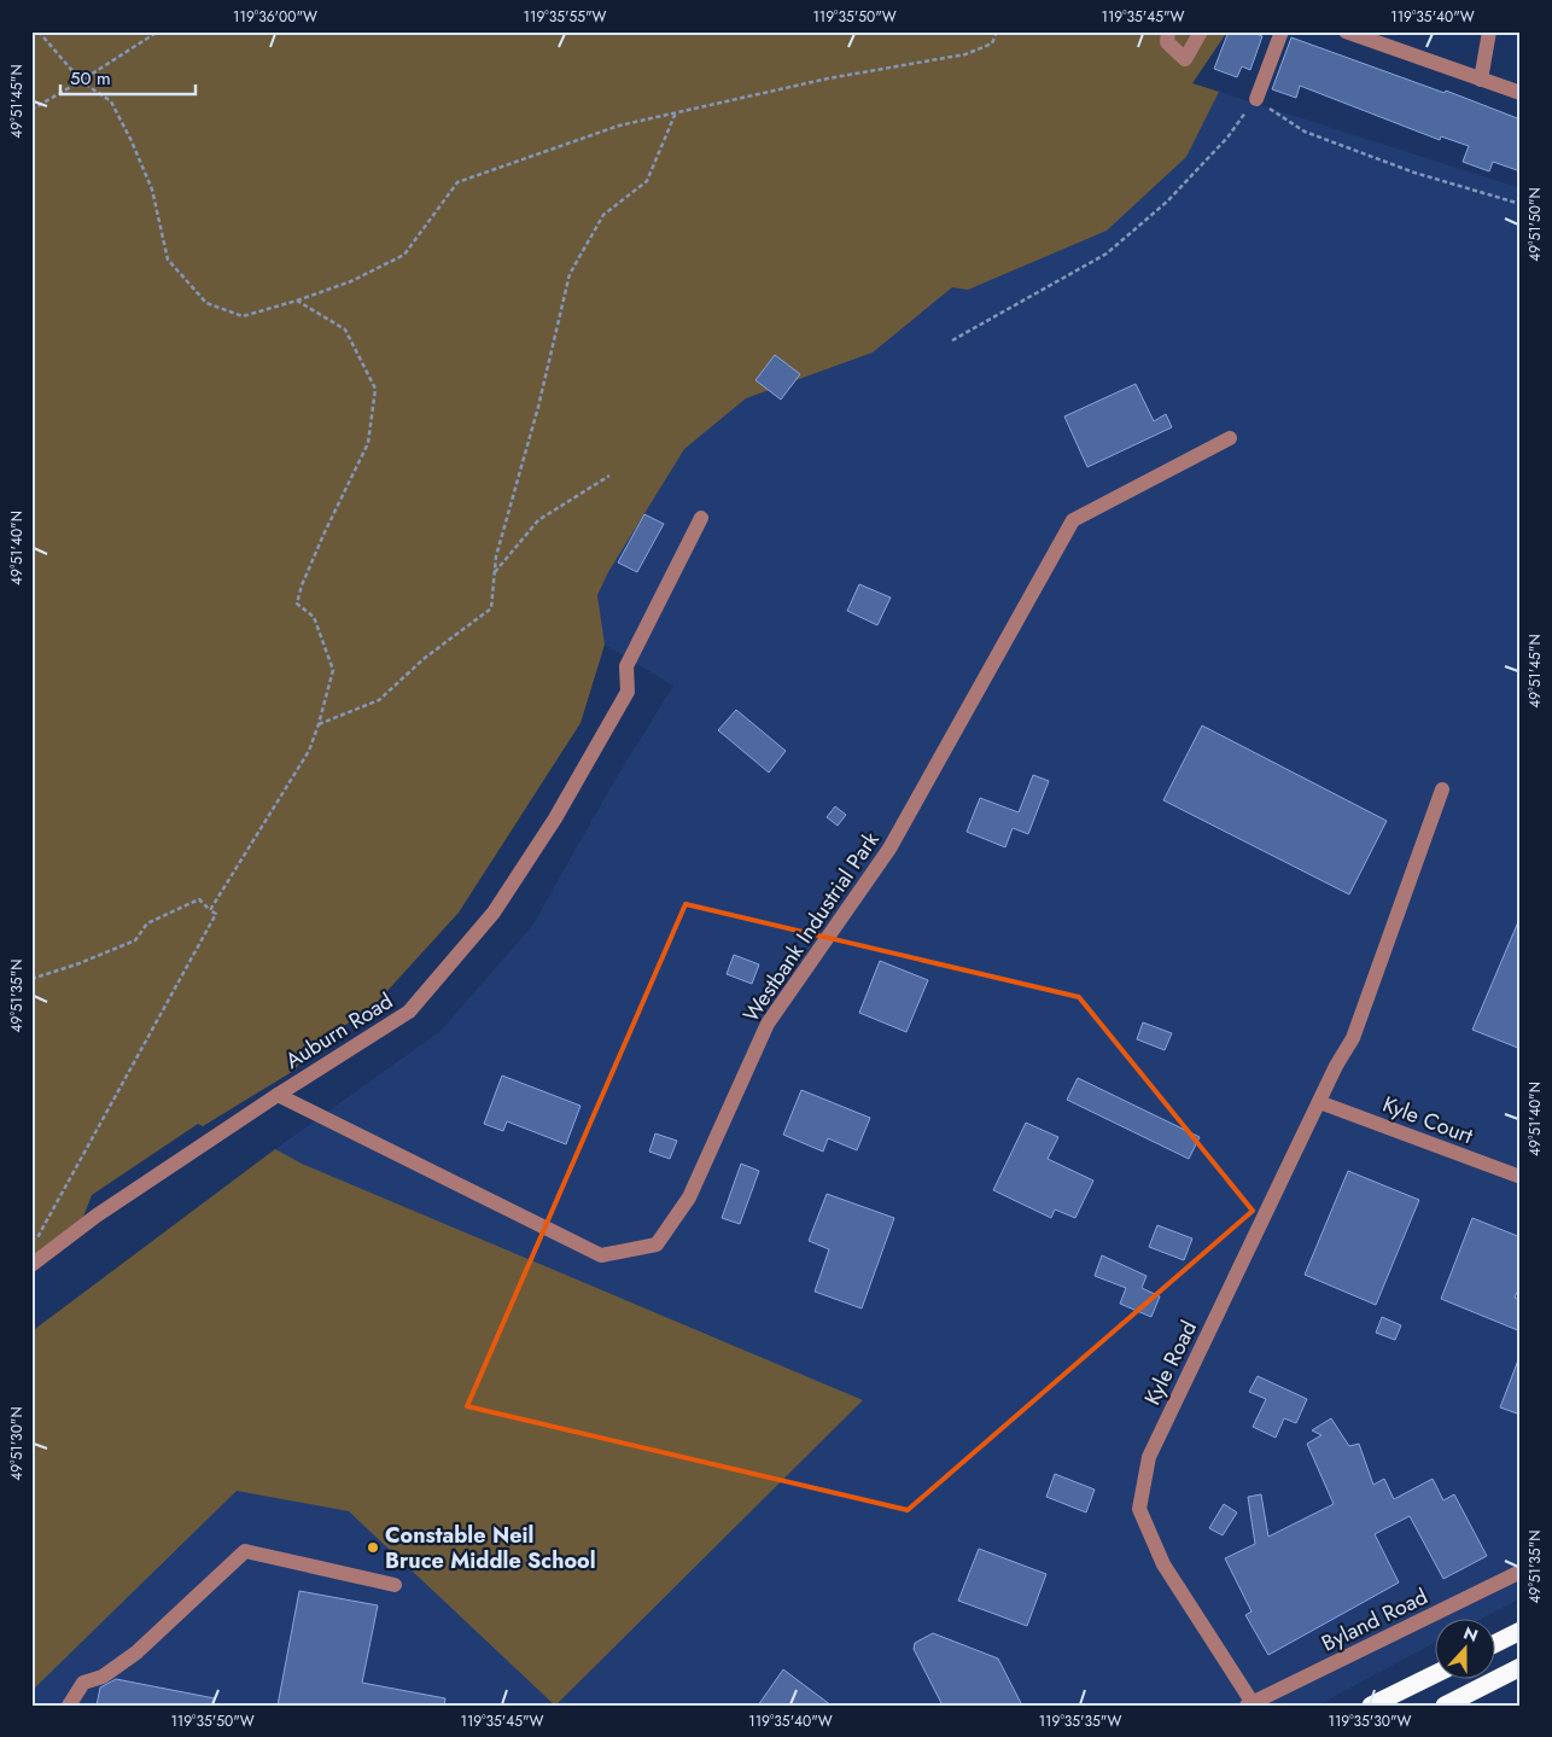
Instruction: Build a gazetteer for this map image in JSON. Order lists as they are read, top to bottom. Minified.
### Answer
{"streets":{"street":["Westbank Industrial Park","Auburn Road","Kyle Court","Kyle Road","Byland Road"]},"crossings":[["Westbank Industrial Park","Auburn Road"],["Kyle Court","Kyle Road"],["Kyle Road","Byland Road"]],"places":["Constable Neil Bruce Middle School"],"scale_bar":"50 m","north":"top","coordinates":["119°36'00\"W","119°35'55\"W","119°35'50\"W","119°35'45\"W","119°35'40\"W","49°51'45\"N","49°51'50\"N","49°51'40\"N","49°51'35\"N","49°51'30\"N","119°35'35\"W","119°35'30\"W"]}
